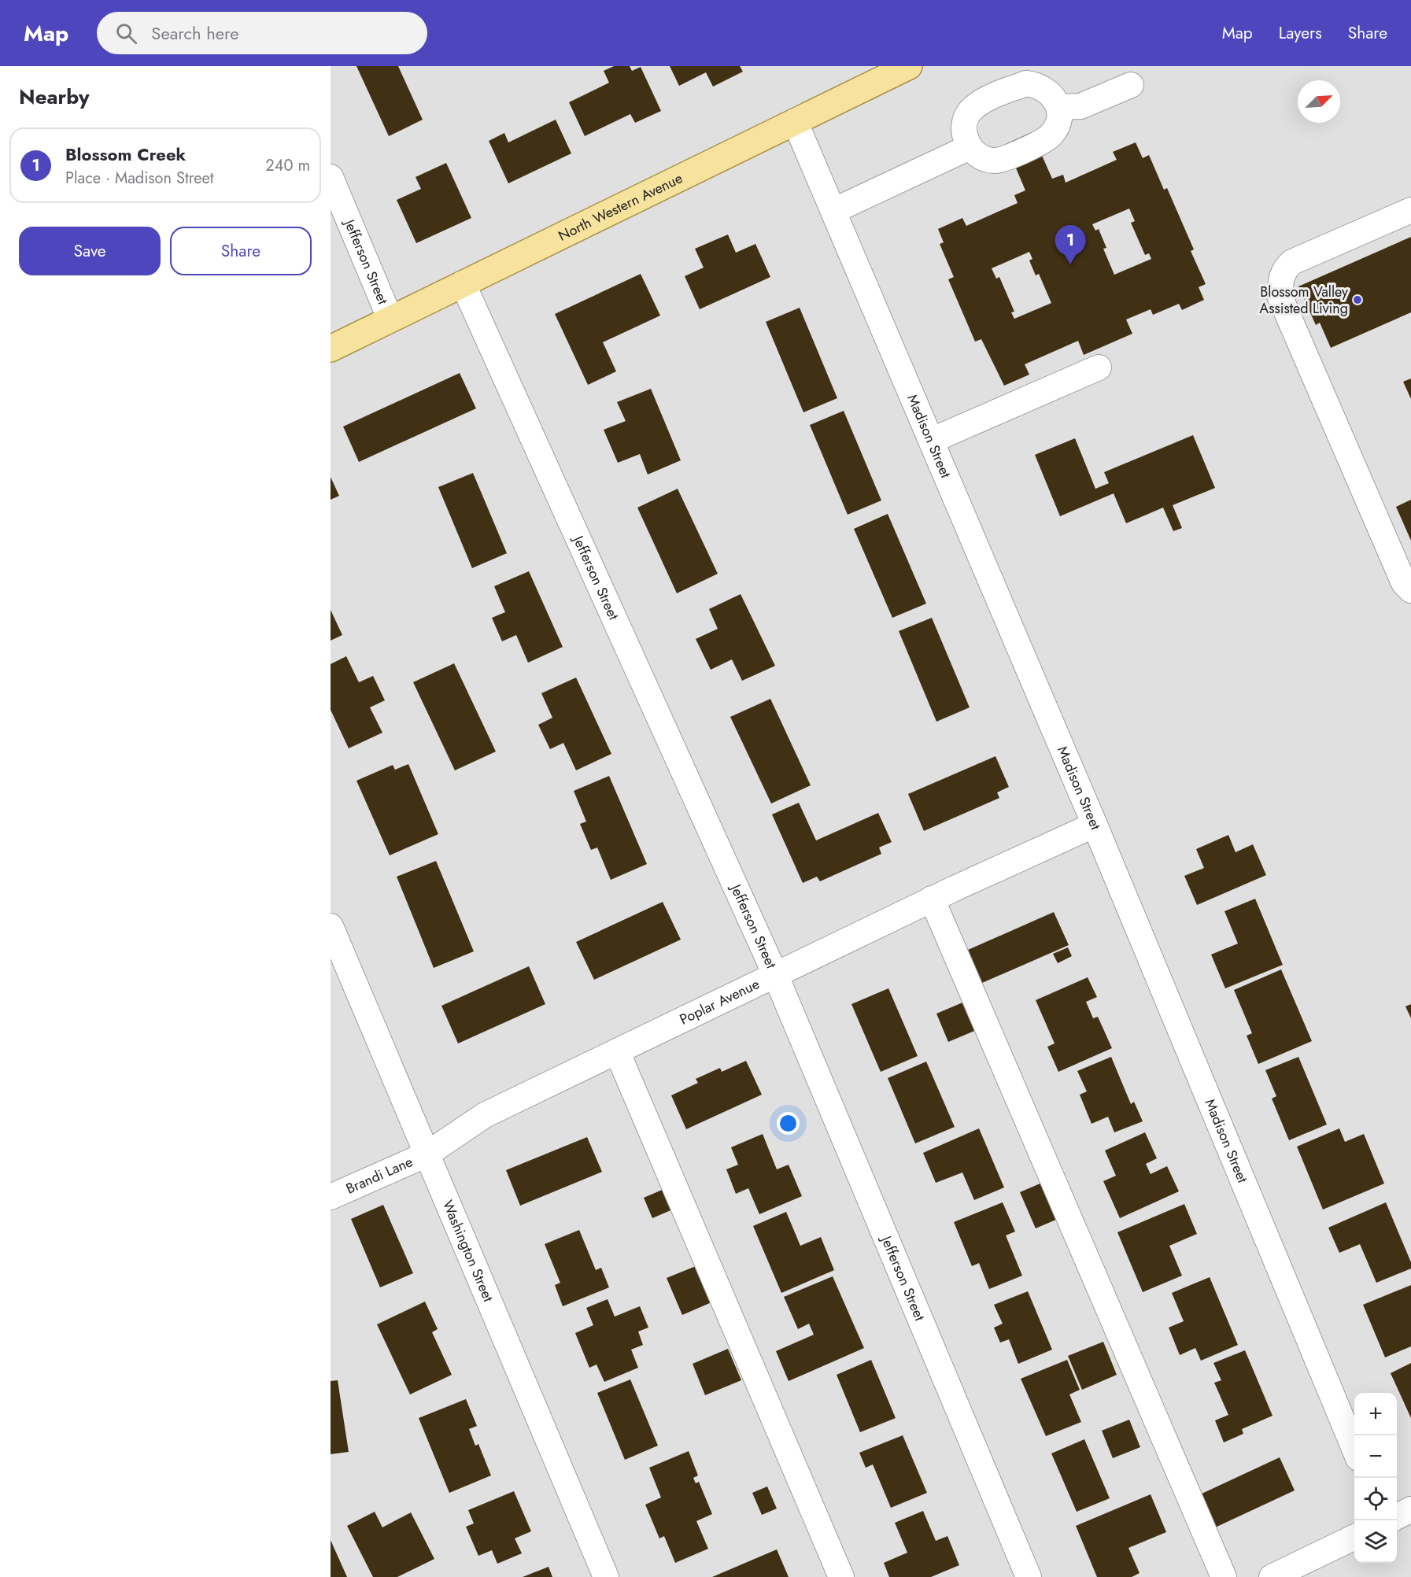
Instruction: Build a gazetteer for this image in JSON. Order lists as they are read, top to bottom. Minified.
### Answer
{"streets":{"main road":["North Western Avenue"],"street":["Jefferson Street","Madison Street","Poplar Avenue","Brandi Lane","Washington Street"]},"crossings":[["North Western Avenue","Jefferson Street"],["North Western Avenue","Madison Street"],["Jefferson Street","Poplar Avenue"],["Madison Street","Poplar Avenue"],["Poplar Avenue","Brandi Lane"],["Poplar Avenue","Washington Street"],["Brandi Lane","Washington Street"]],"places":["Blossom Valley Assisted Living"],"north":"top right","page":{"header":"Map","search":"Search here","nav":["Map","Layers","Share"],"heading":"Nearby","list":[{"mark":"1","name":"Blossom Creek","note":"Place · Madison Street","value":"240 m"}],"buttons":["Save","Share"],"pins":"1","map_buttons":["+","−"]}}
